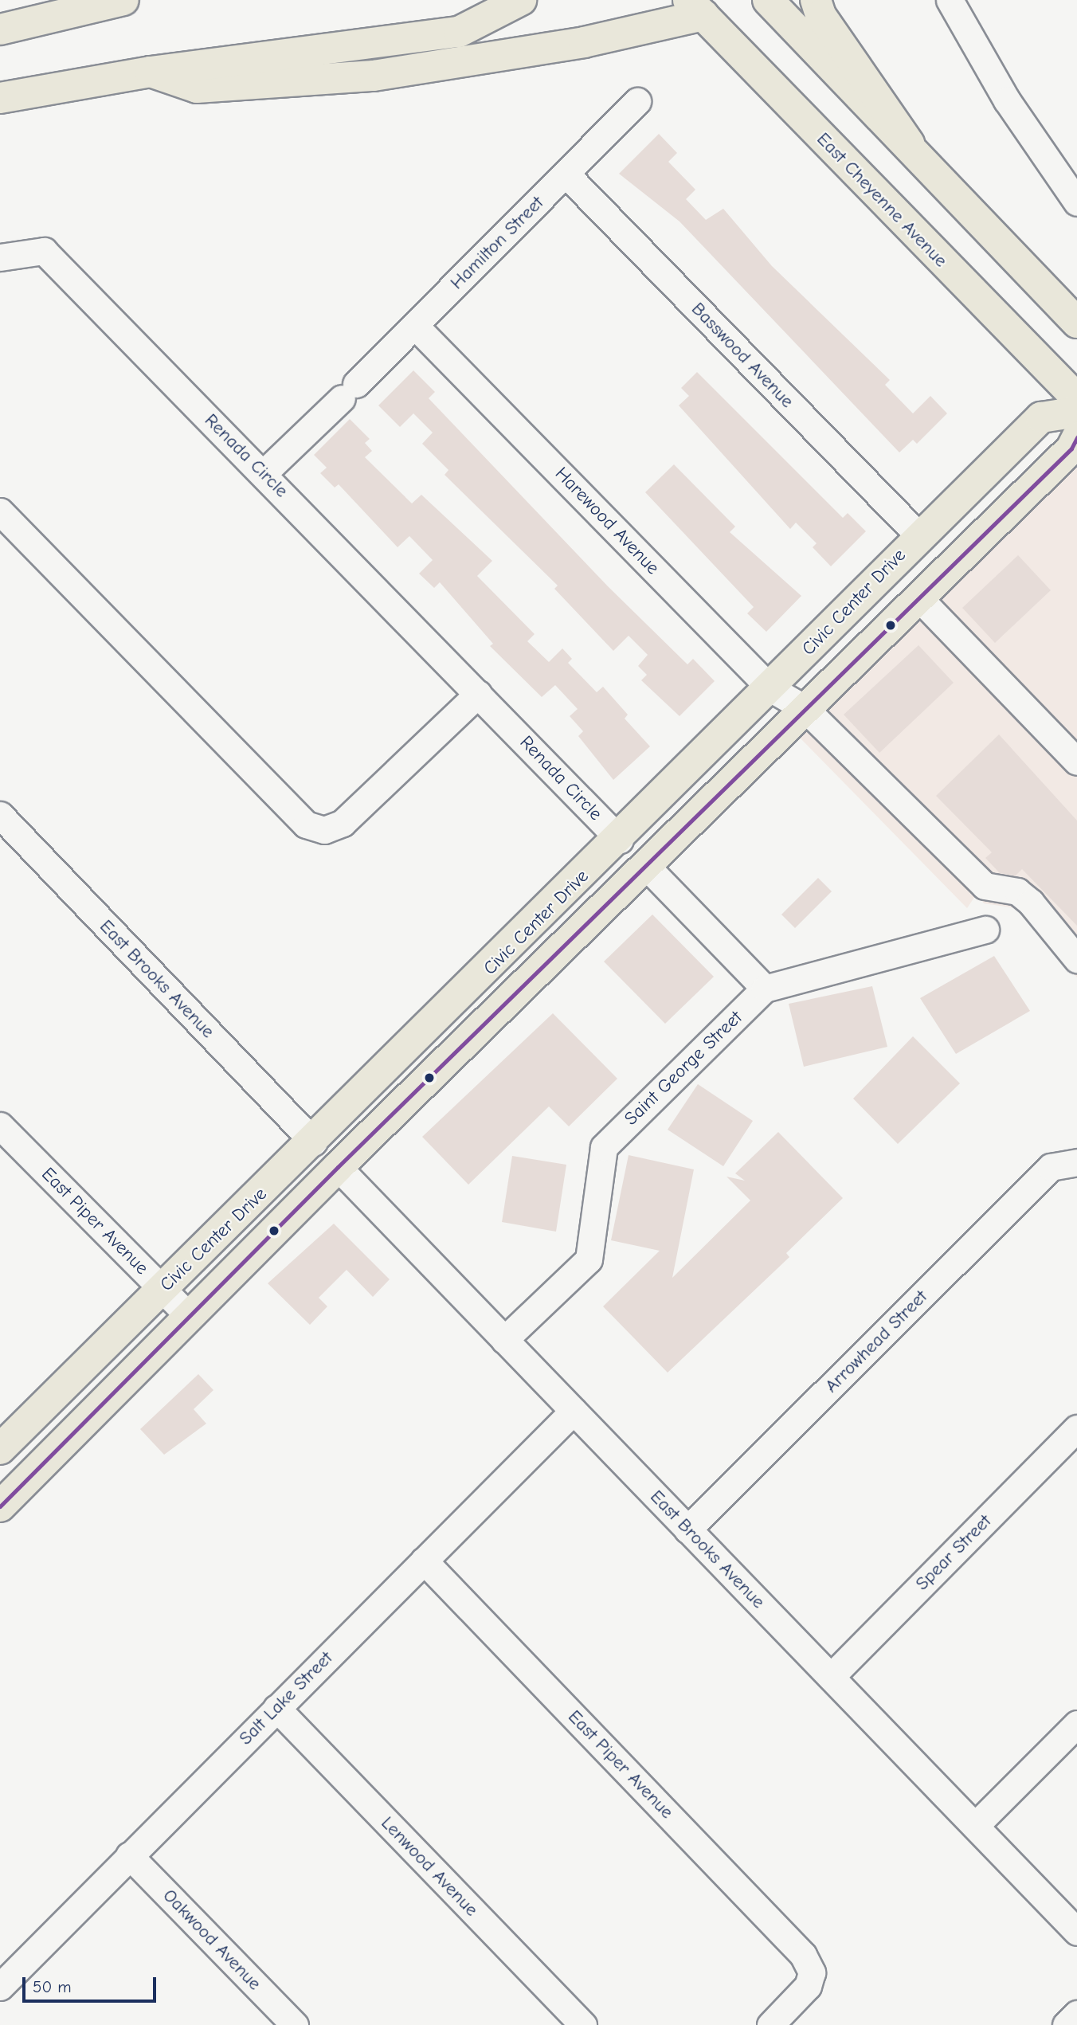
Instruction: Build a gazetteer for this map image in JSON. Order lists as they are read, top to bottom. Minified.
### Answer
{"streets":{"main road":["East Cheyenne Avenue","Civic Center Drive"],"street":["Hamilton Street","Basswood Avenue","Renada Circle","Harewood Avenue","East Brooks Avenue","Saint George Street","East Piper Avenue","Arrowhead Street","Spear Street","Salt Lake Street","Lenwood Avenue","Oakwood Avenue"]},"crossings":[["Hamilton Street","Basswood Avenue"],["Hamilton Street","Renada Circle"],["Hamilton Street","Harewood Avenue"],["Basswood Avenue","Civic Center Drive"],["Renada Circle","Civic Center Drive"],["Harewood Avenue","Civic Center Drive"],["Civic Center Drive","East Brooks Avenue"],["Civic Center Drive","East Piper Avenue"],["East Brooks Avenue","Saint George Street"],["East Brooks Avenue","Arrowhead Street"],["East Brooks Avenue","Spear Street"],["East Brooks Avenue","Salt Lake Street"],["East Piper Avenue","Salt Lake Street"],["Salt Lake Street","Lenwood Avenue"],["Salt Lake Street","Oakwood Avenue"]],"scale_bar":"50 m"}
